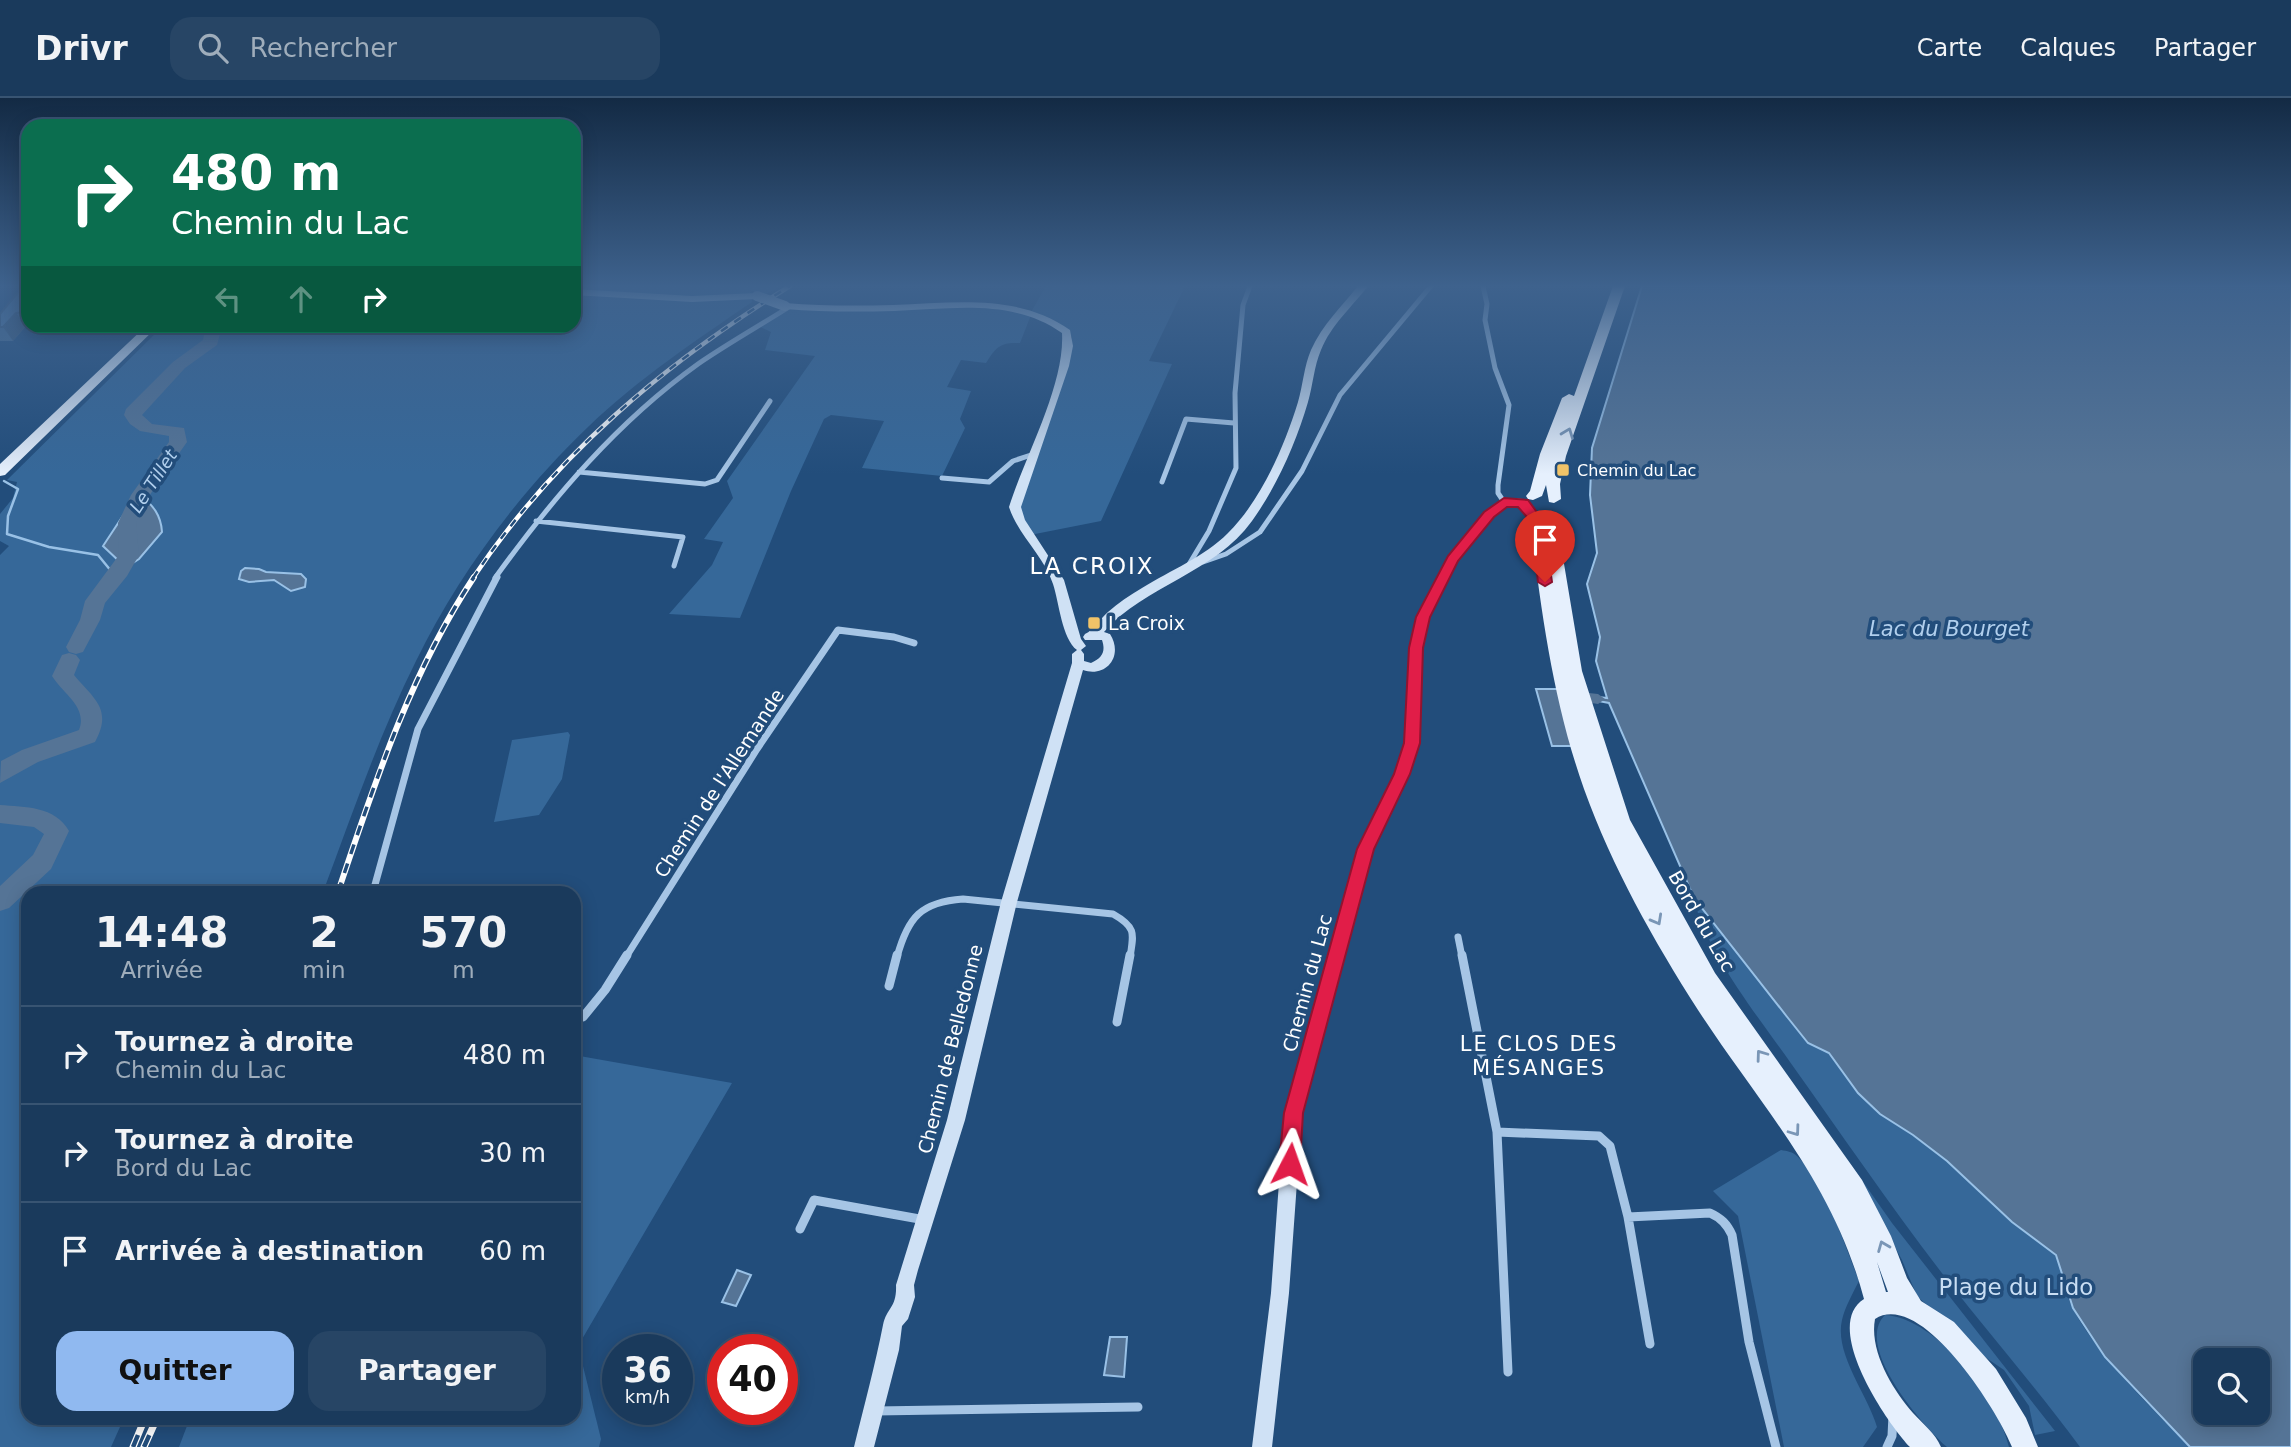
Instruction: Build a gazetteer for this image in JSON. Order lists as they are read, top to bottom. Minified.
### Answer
{"streets":{"main road":["Bord du Lac","Chemin du Lac","Chemin de Belledonne"],"street":["Chemin de l'Allemande"]},"districts":["LA CROIX","LE CLOS DES MÉSANGES"],"water":["Le Tillet","Lac du Bourget"],"parks":["Plage du Lido"],"places":{"transit":["Chemin du Lac","La Croix"]},"page":{"header":"Drivr","search":"Rechercher","nav":["Carte","Calques","Partager"],"turn":["480 m","Chemin du Lac"],"eta":["14:48","Arrivée","2","min","570","m"],"list":[{"name":"Tournez à droite","note":"Chemin du Lac","value":"480 m"},{"name":"Tournez à droite","note":"Bord du Lac","value":"30 m"},{"name":"Arrivée à destination","value":"60 m"}],"buttons":["Quitter","Partager"],"speed":"36 km/h","limit":"40"}}
